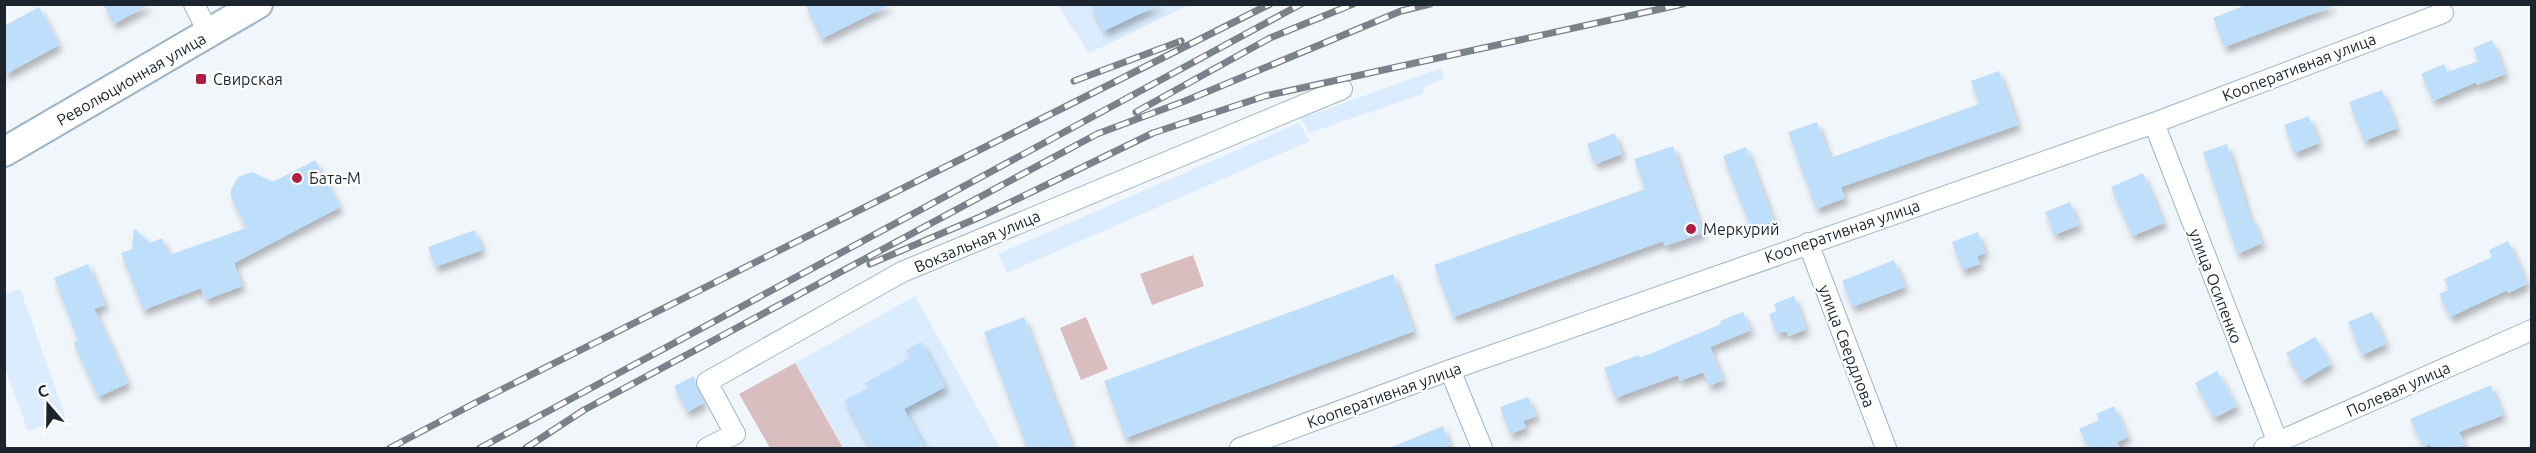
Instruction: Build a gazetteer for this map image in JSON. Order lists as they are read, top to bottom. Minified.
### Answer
{"streets":{"main road":["Революционная улица"],"street":["Кооперативная улица","Вокзальная улица","улица Осипенко","улица Свердлова","Полевая улица"]},"crossings":[["Кооперативная улица","улица Осипенко"],["Кооперативная улица","улица Свердлова"],["улица Осипенко","Полевая улица"]],"places":{"transit":["Свирская"],"other":["Бата-М","Меркурий"]},"north":"top"}
